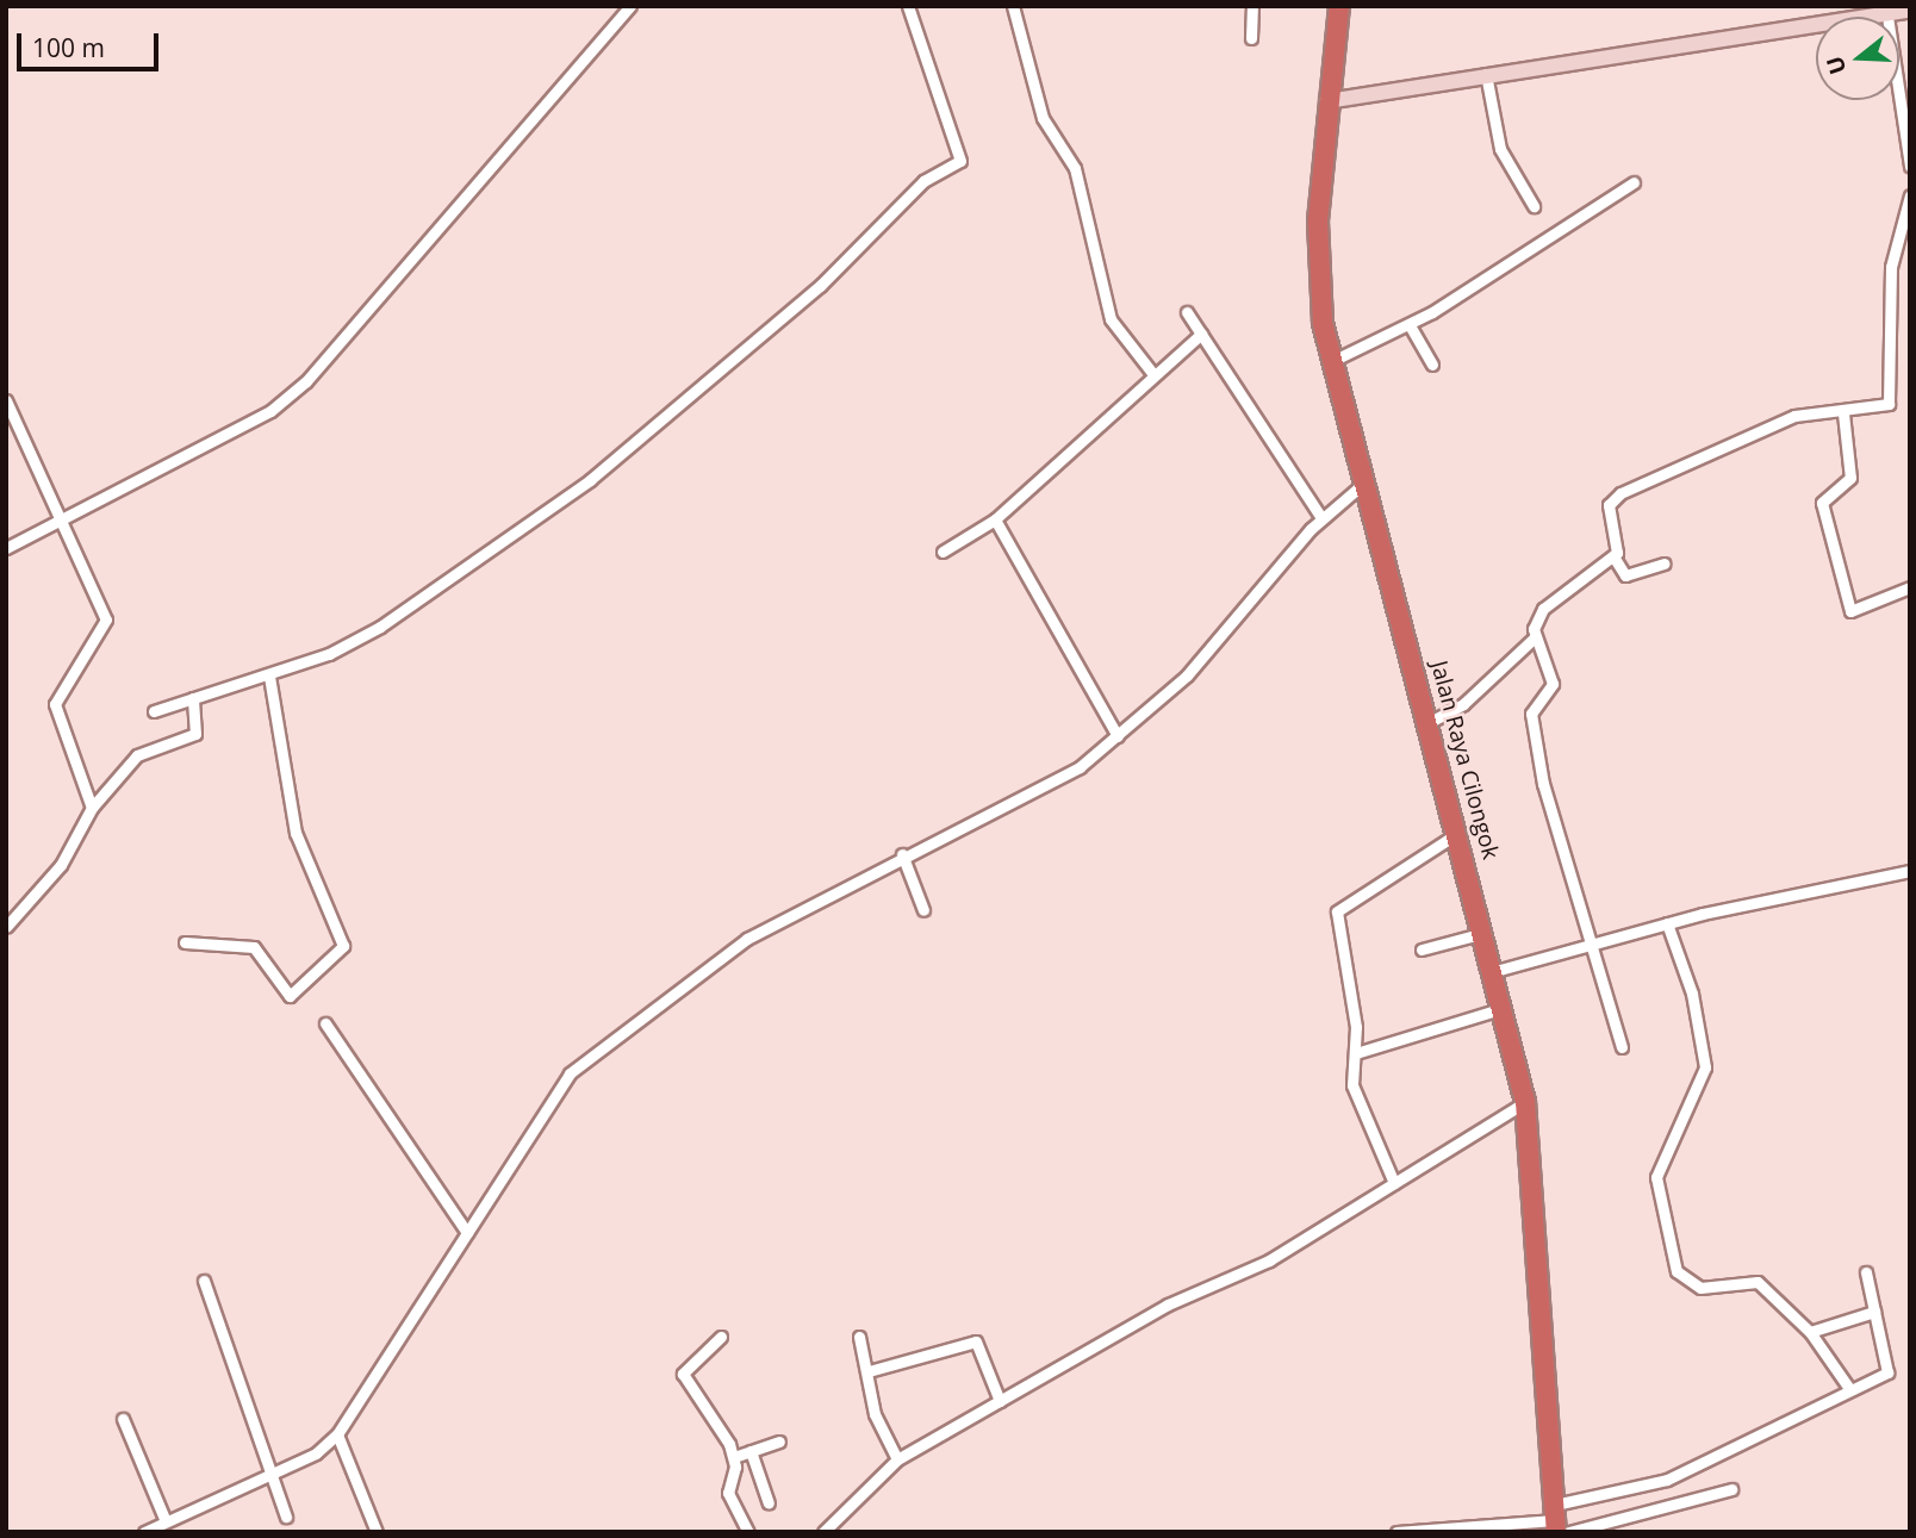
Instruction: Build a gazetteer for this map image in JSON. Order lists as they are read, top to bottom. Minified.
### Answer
{"streets":{"highway":["Jalan Raya Cilongok"]},"scale_bar":"100 m","north":"left"}
